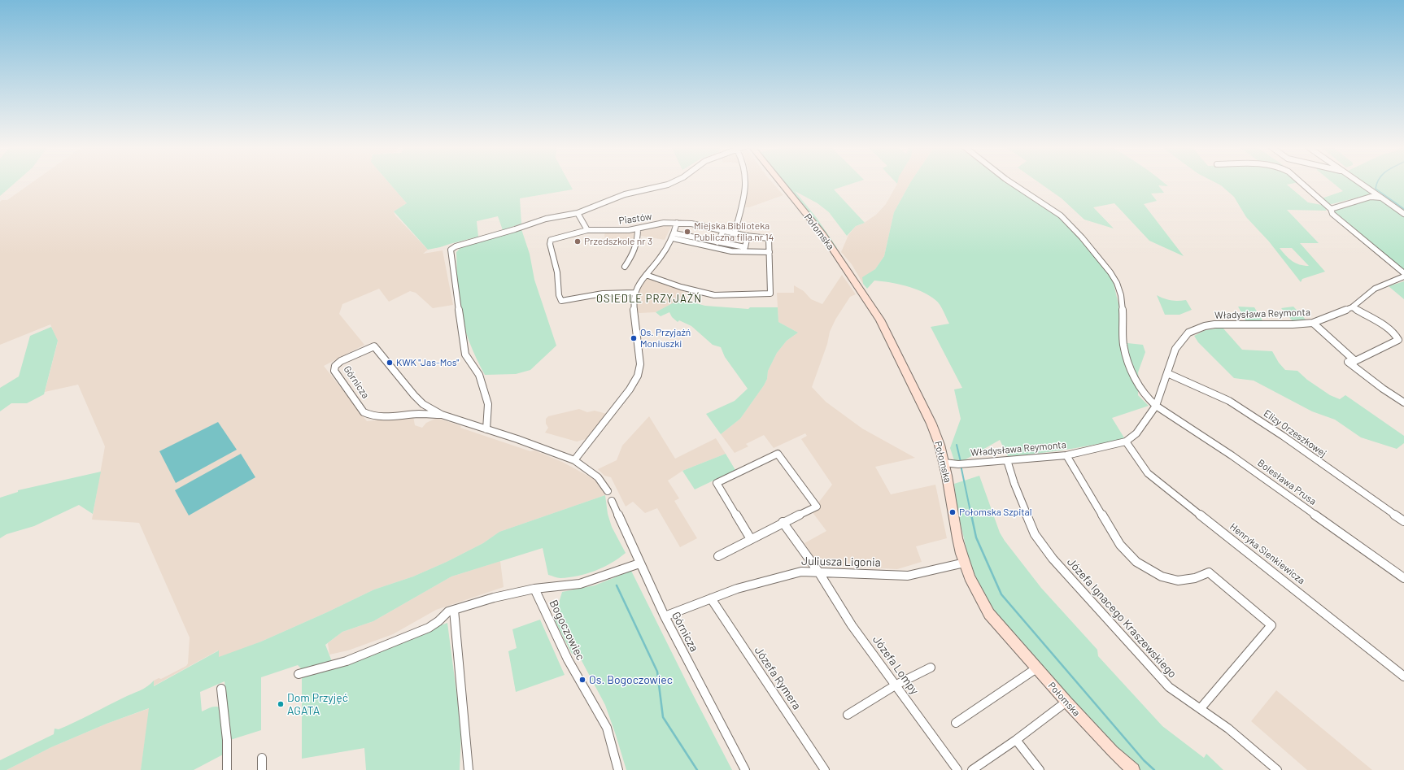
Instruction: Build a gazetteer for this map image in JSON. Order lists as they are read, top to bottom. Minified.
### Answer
{"streets":{"street":["Piastów","Połomska","Władysława Reymonta","Górnicza","Elizy Orzeszkowej","Bolesława Prusa","Henryka Sienkiewicza","Juliusza Ligonia","Józefa Ignacego Kraszewskiego","Bogoczowiec","Józefa Lompy","Józefa Rymera"]},"crossings":[["Połomska","Władysława Reymonta"],["Połomska","Juliusza Ligonia"],["Władysława Reymonta","Elizy Orzeszkowej"],["Władysława Reymonta","Bolesława Prusa"],["Władysława Reymonta","Henryka Sienkiewicza"],["Władysława Reymonta","Józefa Ignacego Kraszewskiego"],["Górnicza","Juliusza Ligonia"],["Górnicza","Bogoczowiec"],["Juliusza Ligonia","Józefa Lompy"],["Juliusza Ligonia","Józefa Rymera"]],"districts":["OSIEDLE PRZYJAŹŃ"],"places":["Miejska Biblioteka Publiczna filia nr 14","Przedszkole nr 3","Os. Przyjaźń Moniuszki","KWK \"Jas-Mos\"","Połomska Szpital","Os. Bogoczowiec","Dom Przyjęć AGATA"]}
